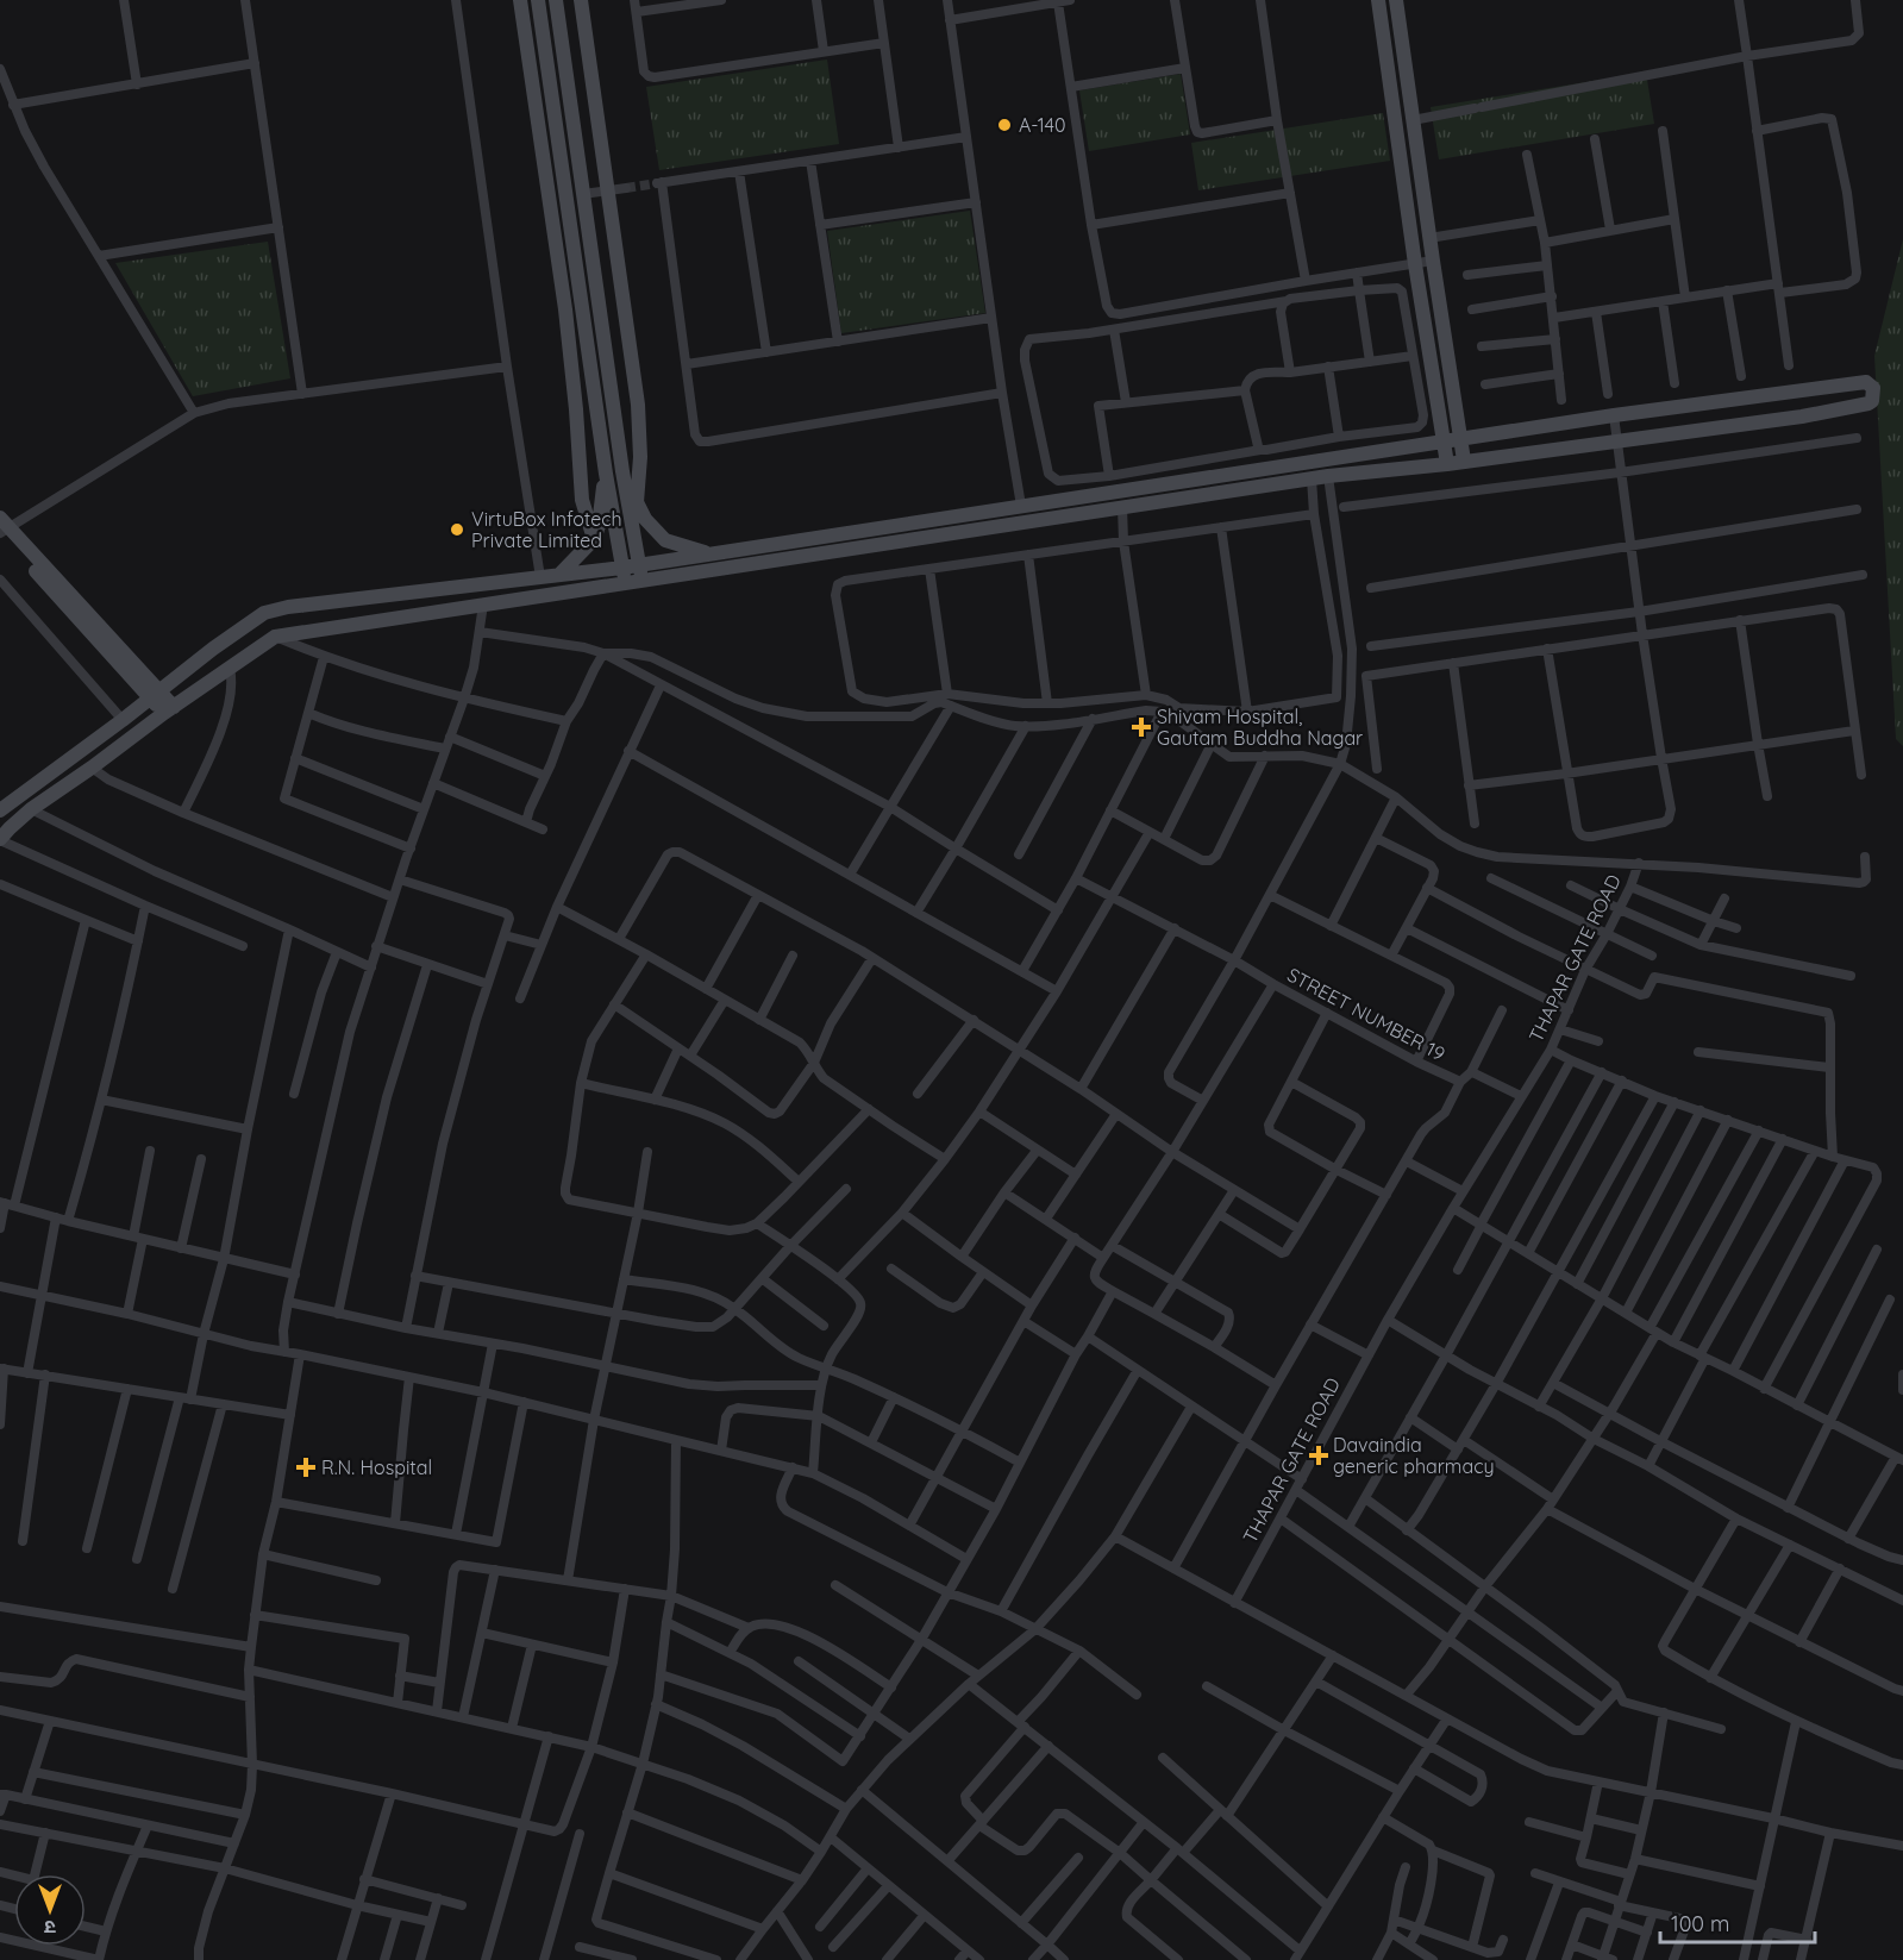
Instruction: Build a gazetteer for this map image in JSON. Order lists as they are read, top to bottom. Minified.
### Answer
{"streets":{"street":["THAPAR GATE ROAD","STREET NUMBER 19"]},"places":{"other":["A-140","VirtuBox Infotech Private Limited"],"health":["Shivam Hospital, Gautam Buddha Nagar","Davaindia generic pharmacy","R.N. Hospital"]},"scale_bar":"100 m","north":"bottom"}
